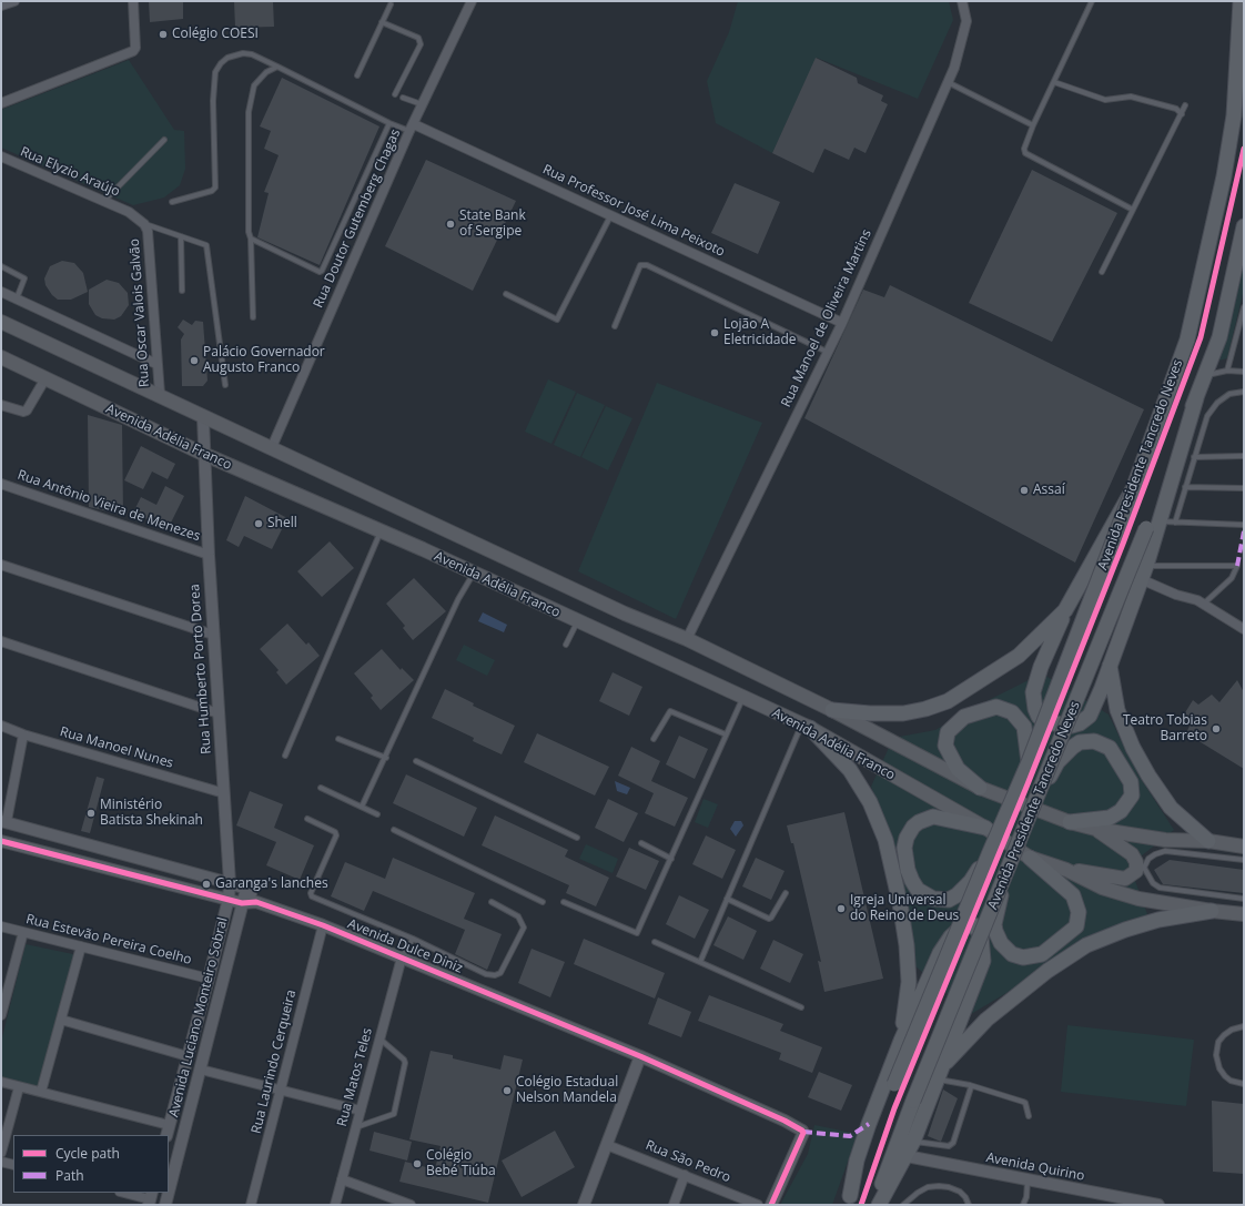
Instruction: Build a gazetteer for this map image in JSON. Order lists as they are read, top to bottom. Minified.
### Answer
{"streets":{"main road":["Avenida Adélia Franco","Avenida Presidente Tancredo Neves"],"street":["Rua Elyzio Araújo","Rua Professor José Lima Peixoto","Rua Doutor Gutemberg Chagas","Rua Oscar Valois Galvão","Rua Manoel de Oliveira Martins","Rua Antônio Vieira de Menezes","Rua Humberto Porto Dorea","Rua Manoel Nunes","Rua Estevão Pereira Coelho","Avenida Dulce Diniz","Avenida Luciano Monteiro Sobral","Rua Laurindo Cerqueira","Rua Matos Teles","Rua São Pedro","Avenida Quirino"]},"crossings":[["Rua Elyzio Araújo","Rua Oscar Valois Galvão"],["Rua Professor José Lima Peixoto","Rua Doutor Gutemberg Chagas"],["Rua Professor José Lima Peixoto","Rua Manoel de Oliveira Martins"],["Rua Doutor Gutemberg Chagas","Avenida Adélia Franco"],["Rua Oscar Valois Galvão","Avenida Adélia Franco"],["Rua Manoel de Oliveira Martins","Avenida Adélia Franco"],["Avenida Adélia Franco","Rua Humberto Porto Dorea"],["Rua Antônio Vieira de Menezes","Rua Humberto Porto Dorea"],["Rua Humberto Porto Dorea","Rua Manoel Nunes"],["Rua Humberto Porto Dorea","Rua Estevão Pereira Coelho"],["Rua Humberto Porto Dorea","Avenida Dulce Diniz"],["Avenida Dulce Diniz","Avenida Luciano Monteiro Sobral"],["Avenida Dulce Diniz","Rua Laurindo Cerqueira"],["Avenida Dulce Diniz","Rua Matos Teles"]],"places":["Colégio COESI","State Bank of Sergipe","Lojão A Eletricidade","Palácio Governador Augusto Franco","Assaí","Shell","Teatro Tobias Barreto","Ministério Batista Shekinah","Garanga's lanches","Igreja Universal do Reino de Deus","Colégio Estadual Nelson Mandela","Colégio Bebé Tiúba"],"legend":["Cycle path","Path"]}
